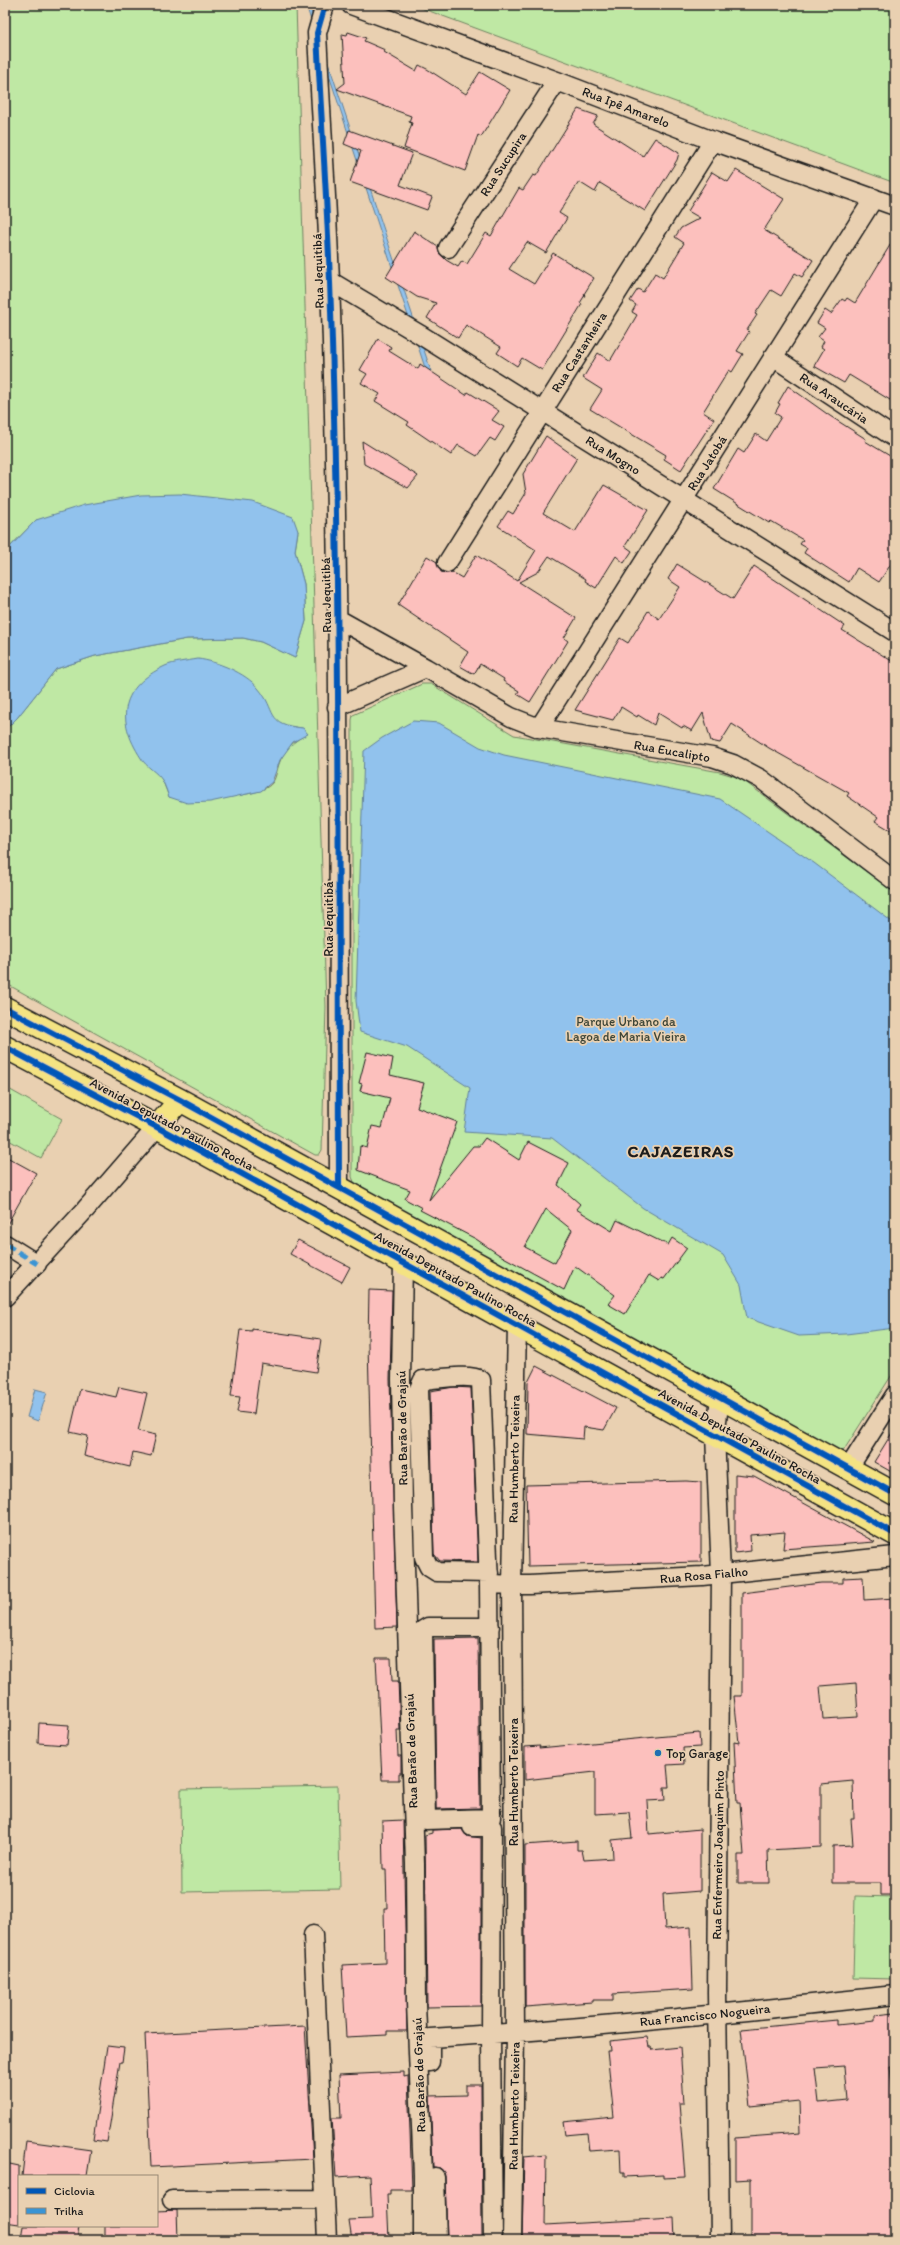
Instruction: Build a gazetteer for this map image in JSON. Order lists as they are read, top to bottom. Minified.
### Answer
{"streets":{"main road":["Avenida Deputado Paulino Rocha"],"street":["Rua Ipê Amarelo","Rua Sucupira","Rua Jequitibá","Rua Castanheira","Rua Araucária","Rua Mogno","Rua Jatobá","Rua Eucalipto","Rua Barão de Grajaú","Rua Humberto Teixeira","Rua Rosa Fialho","Rua Enfermeiro Joaquim Pinto","Rua Francisco Nogueira"]},"crossings":[["Rua Ipê Amarelo","Rua Sucupira"],["Rua Ipê Amarelo","Rua Castanheira"],["Rua Ipê Amarelo","Rua Jatobá"],["Rua Jequitibá","Rua Mogno"],["Rua Jequitibá","Rua Eucalipto"],["Rua Jequitibá","Avenida Deputado Paulino Rocha"],["Rua Castanheira","Rua Mogno"],["Rua Araucária","Rua Jatobá"],["Rua Mogno","Rua Jatobá"],["Rua Jatobá","Rua Eucalipto"],["Avenida Deputado Paulino Rocha","Rua Barão de Grajaú"],["Avenida Deputado Paulino Rocha","Rua Humberto Teixeira"],["Avenida Deputado Paulino Rocha","Rua Enfermeiro Joaquim Pinto"],["Rua Humberto Teixeira","Rua Rosa Fialho"],["Rua Humberto Teixeira","Rua Francisco Nogueira"],["Rua Rosa Fialho","Rua Enfermeiro Joaquim Pinto"],["Rua Enfermeiro Joaquim Pinto","Rua Francisco Nogueira"]],"districts":["CAJAZEIRAS"],"parks":["Parque Urbano da Lagoa de Maria Vieira"],"places":["Top Garage"],"legend":["Ciclovia","Trilha"]}
